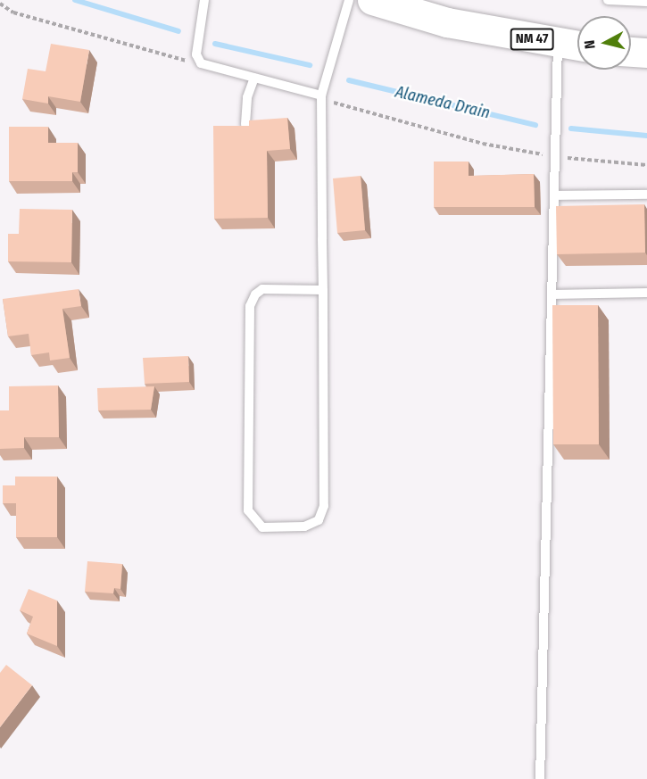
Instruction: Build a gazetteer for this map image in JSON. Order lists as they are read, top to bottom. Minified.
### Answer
{"streets":{"main road":["NM 47"]},"water":["Alameda Drain"],"north":"left"}
